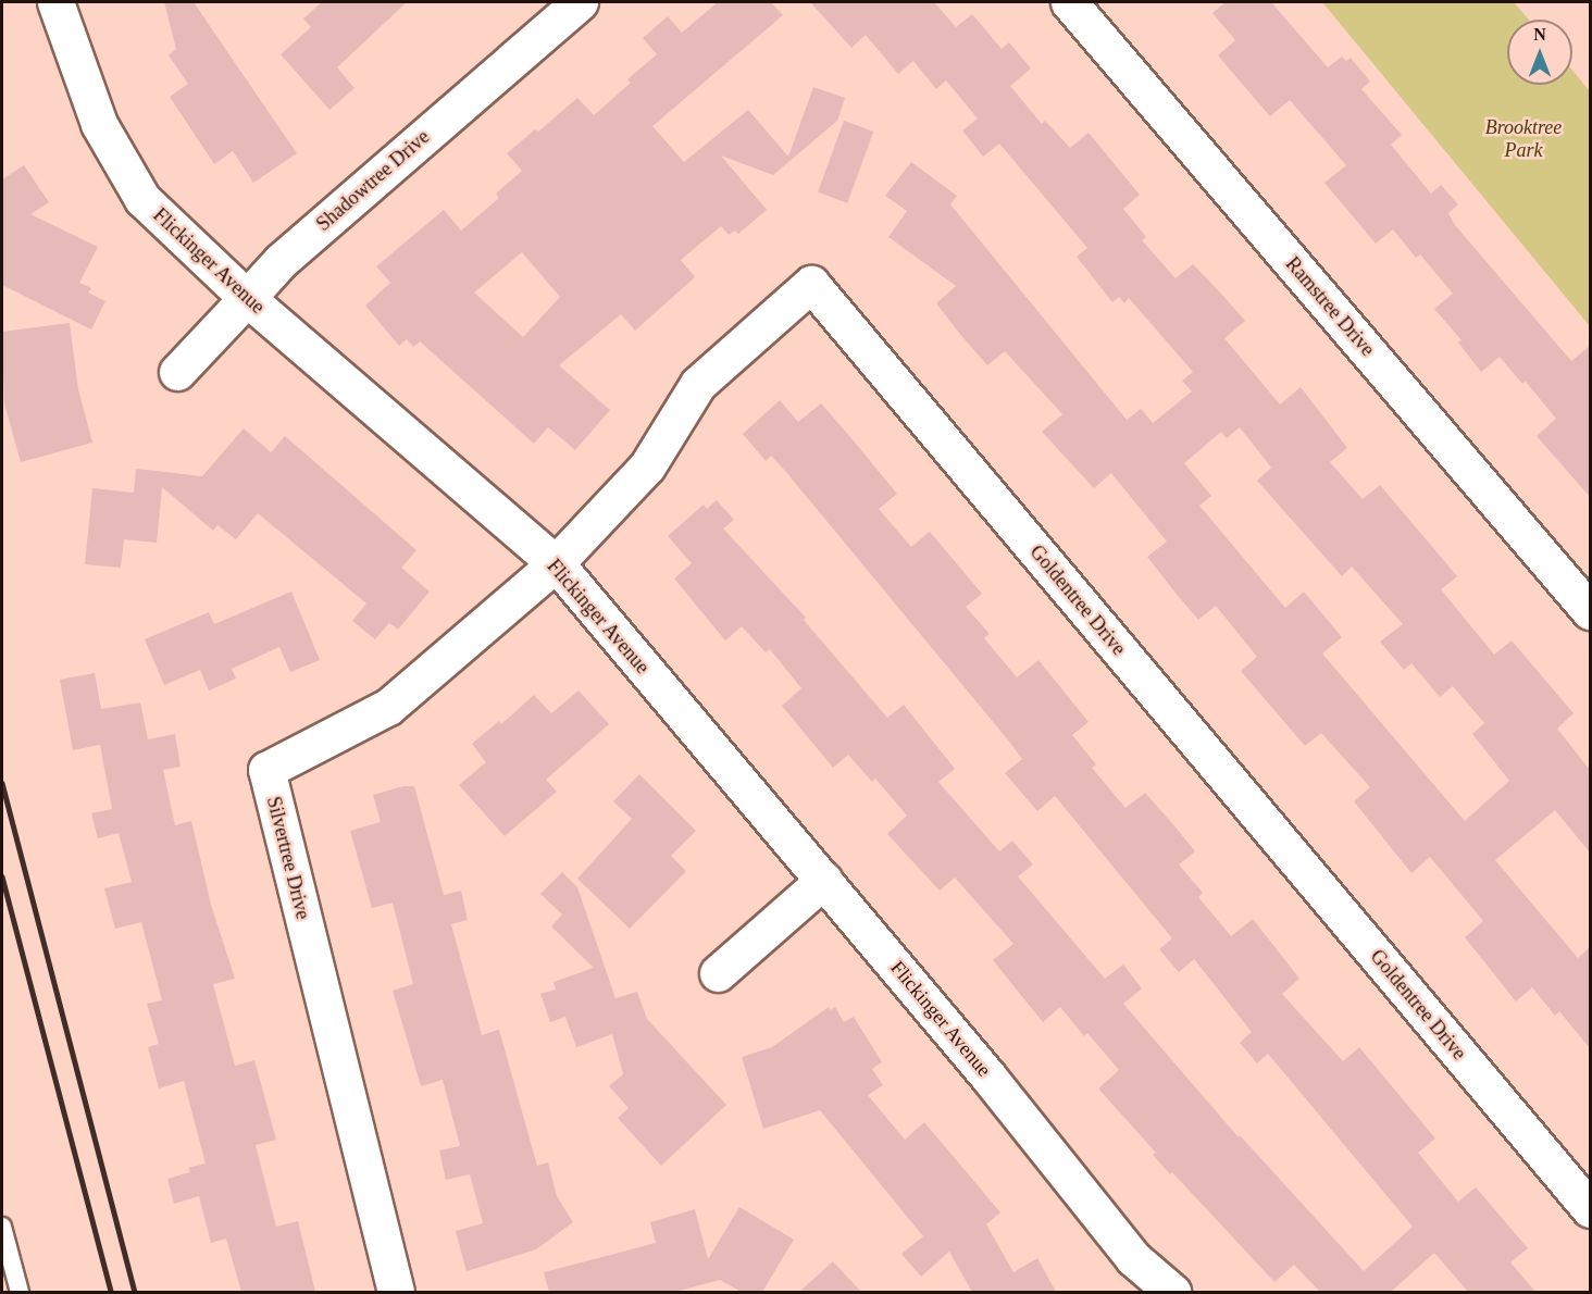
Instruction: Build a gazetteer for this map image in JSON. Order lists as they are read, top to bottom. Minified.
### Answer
{"streets":{"street":["Shadowtree Drive","Flickinger Avenue","Ramstree Drive","Goldentree Drive","Silvertree Drive"]},"crossings":[["Shadowtree Drive","Flickinger Avenue"],["Flickinger Avenue","Goldentree Drive"],["Flickinger Avenue","Silvertree Drive"],["Goldentree Drive","Silvertree Drive"]],"parks":["Brooktree Park"],"north":"top"}
